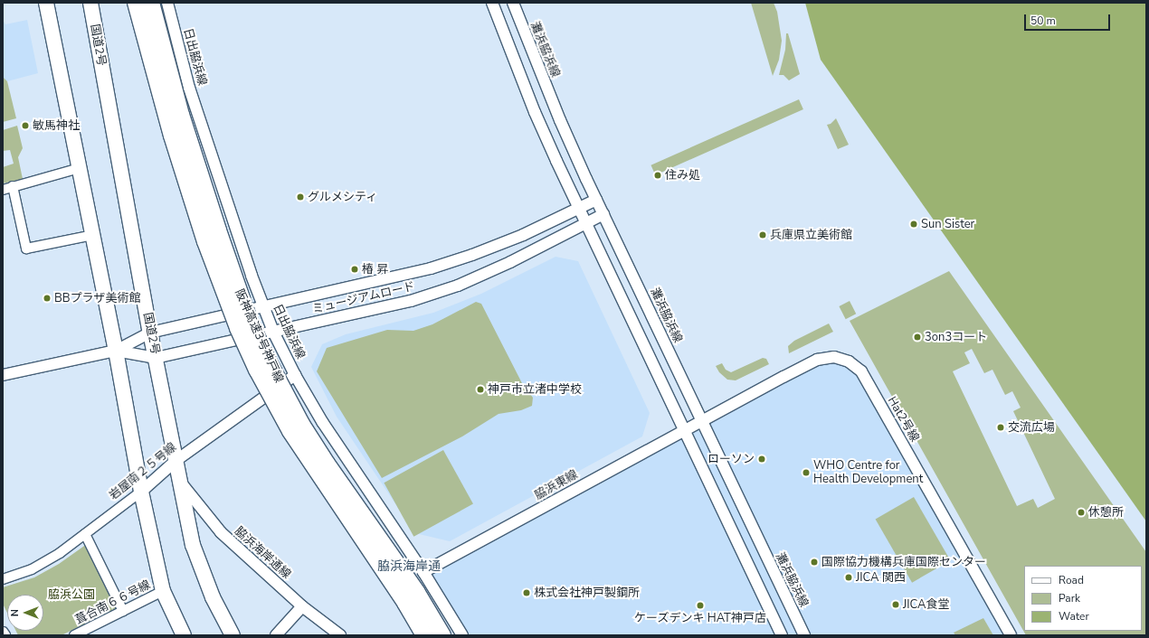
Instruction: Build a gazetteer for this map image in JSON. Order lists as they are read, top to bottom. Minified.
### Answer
{"streets":{"highway":["国道2号","阪神高速3号神戸線"],"street":["灘浜脇浜線","日出脇浜線","ミュージアムロード","Hat2号線","岩屋南２５号線","脇浜東線","脇浜海岸通線","葺合南６６号線"]},"crossings":[["国道2号","ミュージアムロード"],["国道2号","岩屋南２５号線"],["国道2号","脇浜海岸通線"],["灘浜脇浜線","ミュージアムロード"],["灘浜脇浜線","Hat2号線"],["灘浜脇浜線","脇浜東線"],["日出脇浜線","ミュージアムロード"],["日出脇浜線","岩屋南２５号線"],["日出脇浜線","脇浜東線"],["Hat2号線","脇浜東線"]],"districts":["脇浜海岸通"],"parks":["脇浜公園"],"places":["敏馬神社","住み処","グルメシティ","Sun Sister","兵庫県立美術館","椿 昇","BBプラザ美術館","3on3コート","神戸市立渚中学校","交流広場","ローソン","WHO Centre for Health Development","休憩所","国際協力機構兵庫国際センター","JICA 関西","株式会社神戸製鋼所","JICA食堂","ケーズデンキ HAT神戸店"],"legend":["Road","Park","Water"],"scale_bar":"50 m","north":"left"}
